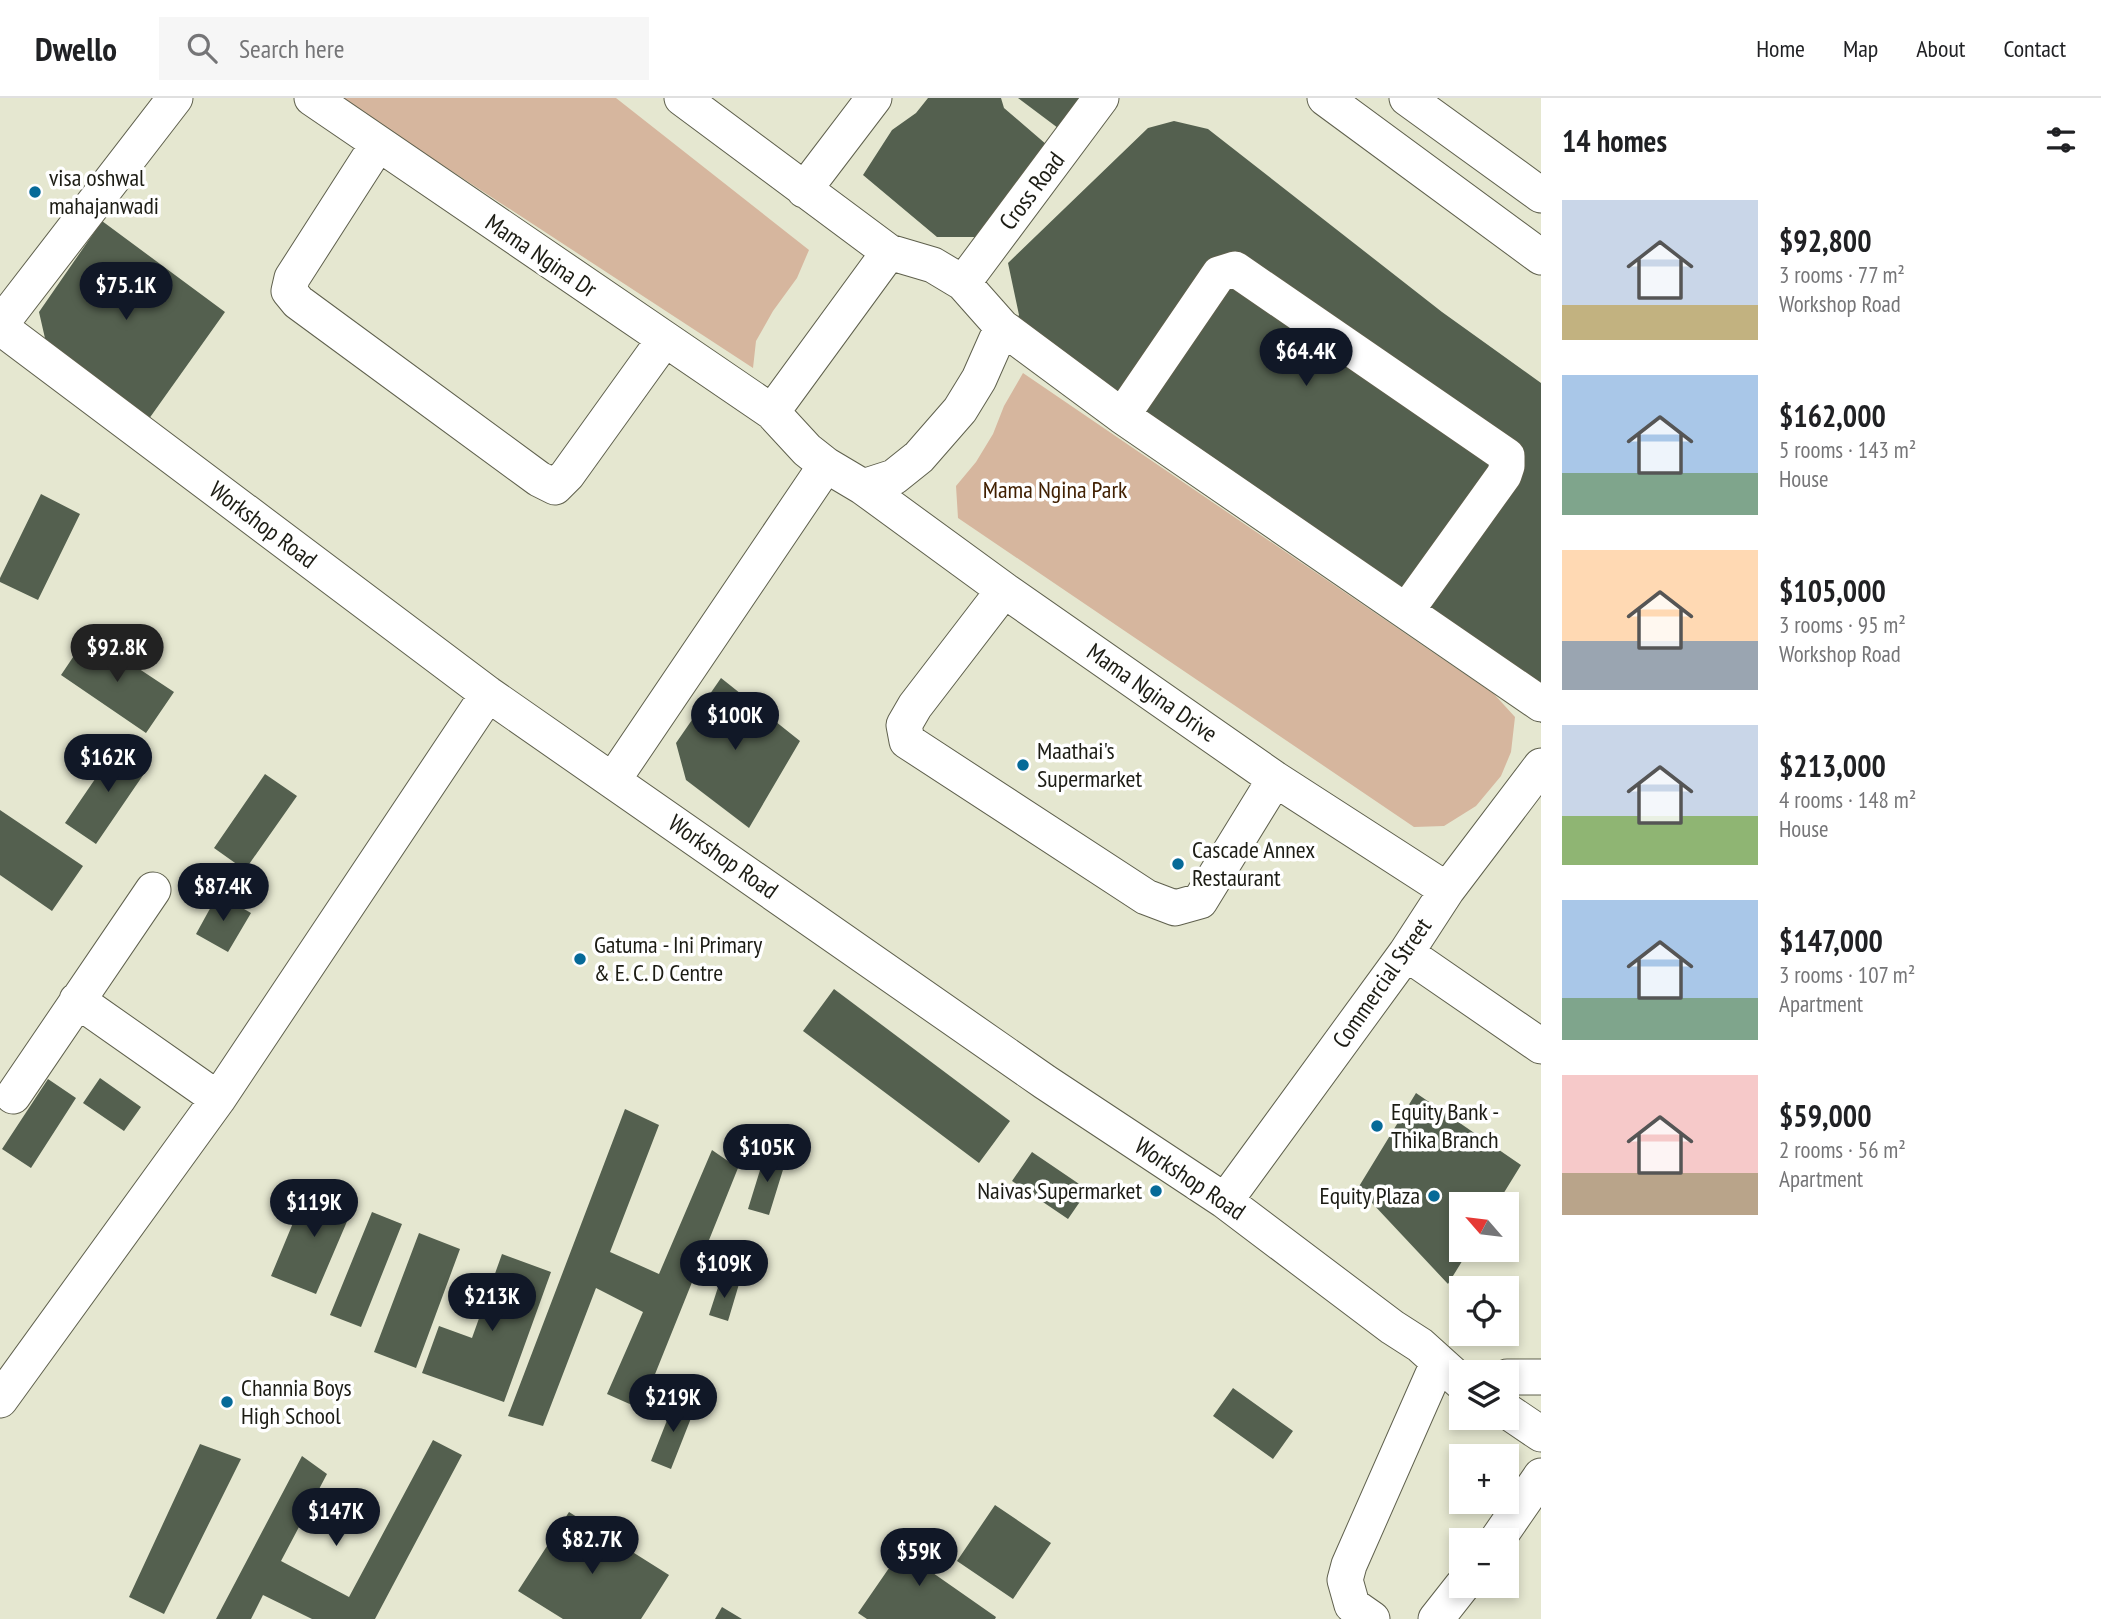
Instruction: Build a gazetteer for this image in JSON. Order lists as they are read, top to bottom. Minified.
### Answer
{"streets":{"street":["Cross Road","Mama Ngina Dr","Workshop Road","Mama Ngina Drive","Commercial Street"]},"crossings":[["Mama Ngina Dr","Mama Ngina Drive"],["Workshop Road","Commercial Street"],["Mama Ngina Drive","Commercial Street"]],"parks":["Mama Ngina Park"],"places":["visa oshwal mahajanwadi","Maathai's Supermarket","Cascade Annex Restaurant","Gatuma - Ini Primary & E. C. D Centre","Equity Bank - Thika Branch","Naivas Supermarket","Equity Plaza","Channia Boys High School"],"north":"top left","page":{"header":"Dwello","search":"Search here","nav":["Home","Map","About","Contact"],"heading":"14 homes","list":[{"name":"$92,800","note":"3 rooms · 77 m² · Workshop Road"},{"name":"$162,000","note":"5 rooms · 143 m² · House"},{"name":"$105,000","note":"3 rooms · 95 m² · Workshop Road"},{"name":"$213,000","note":"4 rooms · 148 m² · House"},{"name":"$147,000","note":"3 rooms · 107 m² · Apartment"},{"name":"$59,000","note":"2 rooms · 56 m² · Apartment"}],"price":["$75.1K","$64.4K","$92.8K","$100K","$162K","$87.4K","$105K","$119K","$109K","$213K","$219K","$147K","$82.7K","$59K"],"map_buttons":["+","−"]}}
